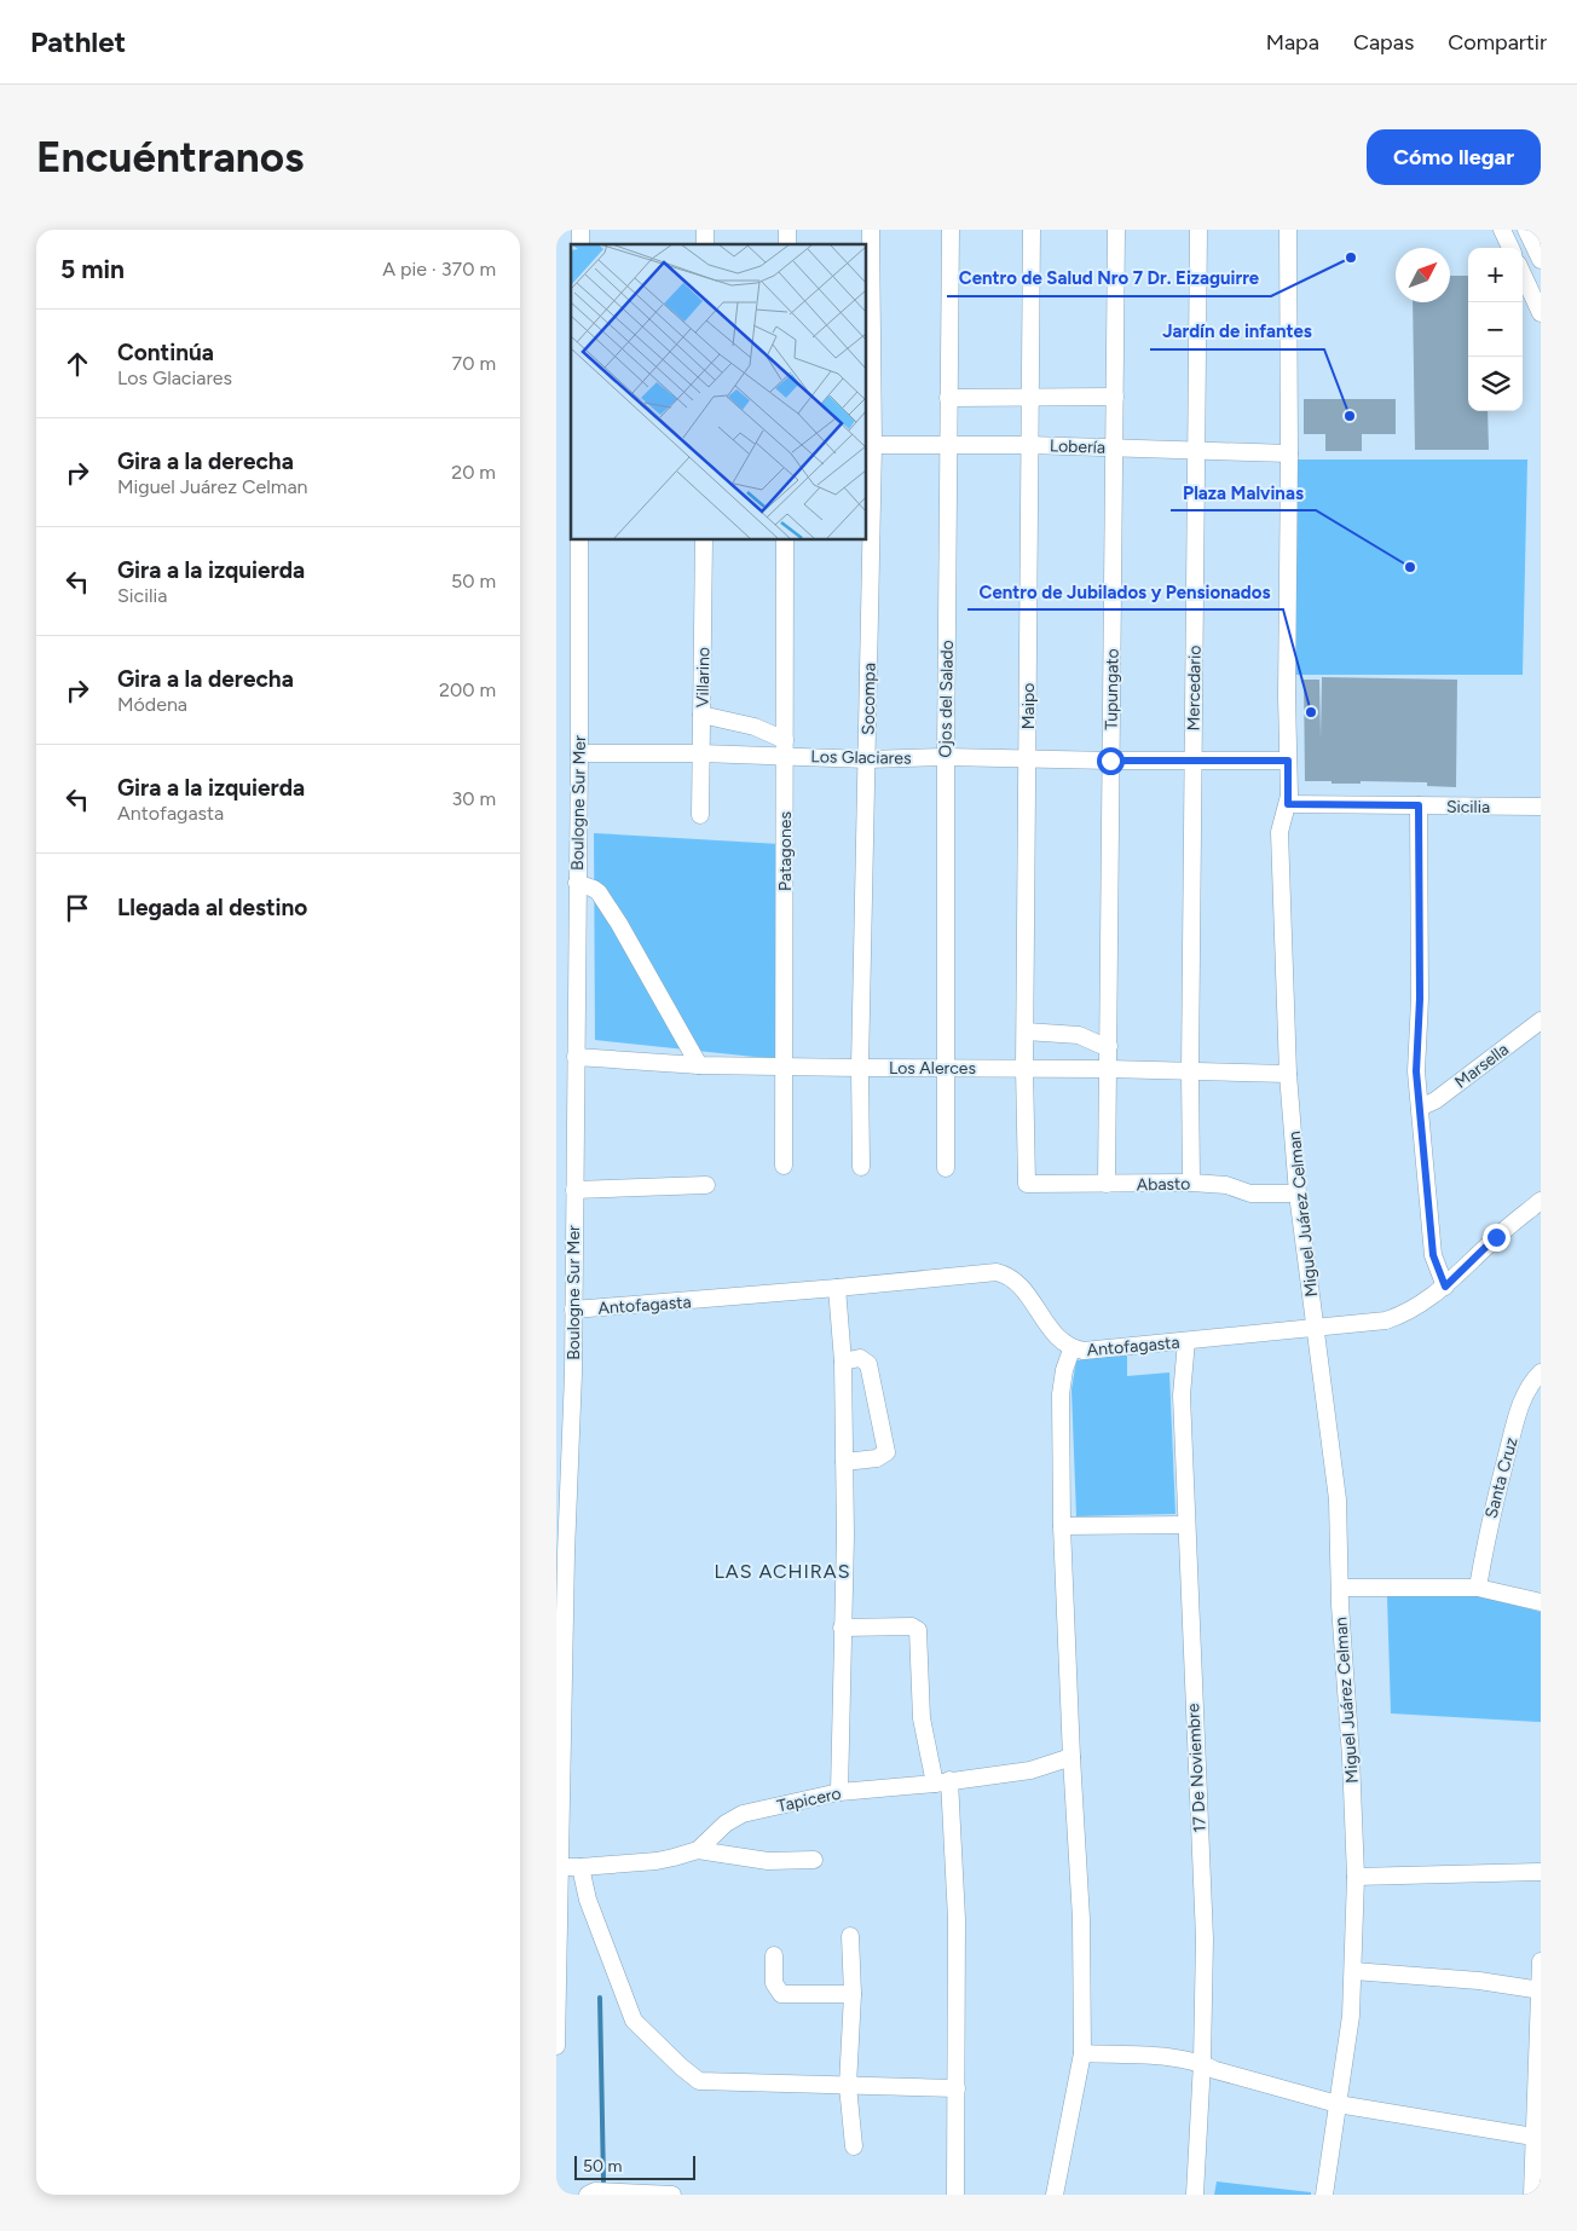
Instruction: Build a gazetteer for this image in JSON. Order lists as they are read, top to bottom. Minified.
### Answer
{"streets":{"street":["Lobería","Villarino","Mercedario","Tupungato","Socompa","Ojos del Salado","Maipo","Los Glaciares","Boulogne Sur Mer","Sicilia","Patagones","Marsella","Los Alerces","Abasto","Miguel Juárez Celman","Antofagasta","Santa Cruz","17 De Noviembre","Tapicero"]},"crossings":[["Lobería","Mercedario"],["Lobería","Tupungato"],["Lobería","Socompa"],["Lobería","Ojos del Salado"],["Lobería","Maipo"],["Lobería","Miguel Juárez Celman"],["Villarino","Los Glaciares"],["Mercedario","Los Glaciares"],["Mercedario","Los Alerces"],["Mercedario","Abasto"],["Tupungato","Los Glaciares"],["Tupungato","Los Alerces"],["Tupungato","Abasto"],["Socompa","Los Glaciares"],["Socompa","Los Alerces"],["Ojos del Salado","Los Glaciares"],["Ojos del Salado","Los Alerces"],["Maipo","Los Glaciares"],["Maipo","Los Alerces"],["Maipo","Abasto"],["Los Glaciares","Boulogne Sur Mer"],["Los Glaciares","Patagones"],["Los Glaciares","Miguel Juárez Celman"],["Boulogne Sur Mer","Los Alerces"],["Boulogne Sur Mer","Antofagasta"],["Boulogne Sur Mer","Tapicero"],["Sicilia","Miguel Juárez Celman"],["Patagones","Los Alerces"],["Los Alerces","Miguel Juárez Celman"],["Abasto","Miguel Juárez Celman"],["Miguel Juárez Celman","Antofagasta"],["Antofagasta","17 De Noviembre"]],"districts":["LAS ACHIRAS"],"places":["Centro de Salud Nro 7 Dr. Eizaguirre","Jardín de infantes","Plaza Malvinas","Centro de Jubilados y Pensionados"],"scale_bar":"50 m","north":"top right","page":{"header":"Pathlet","nav":["Mapa","Capas","Compartir"],"buttons":"Cómo llegar","title":"Encuéntranos","heading":["5 min","A pie · 370 m"],"map_buttons":["+","−"],"list":[["Continúa","Los Glaciares","70 m"],["Gira a la derecha","Miguel Juárez Celman","20 m"],["Gira a la izquierda","Sicilia","50 m"],["Gira a la derecha","Módena","200 m"],["Gira a la izquierda","Antofagasta","30 m"],"Llegada al destino"],"scale":"50 m"}}
